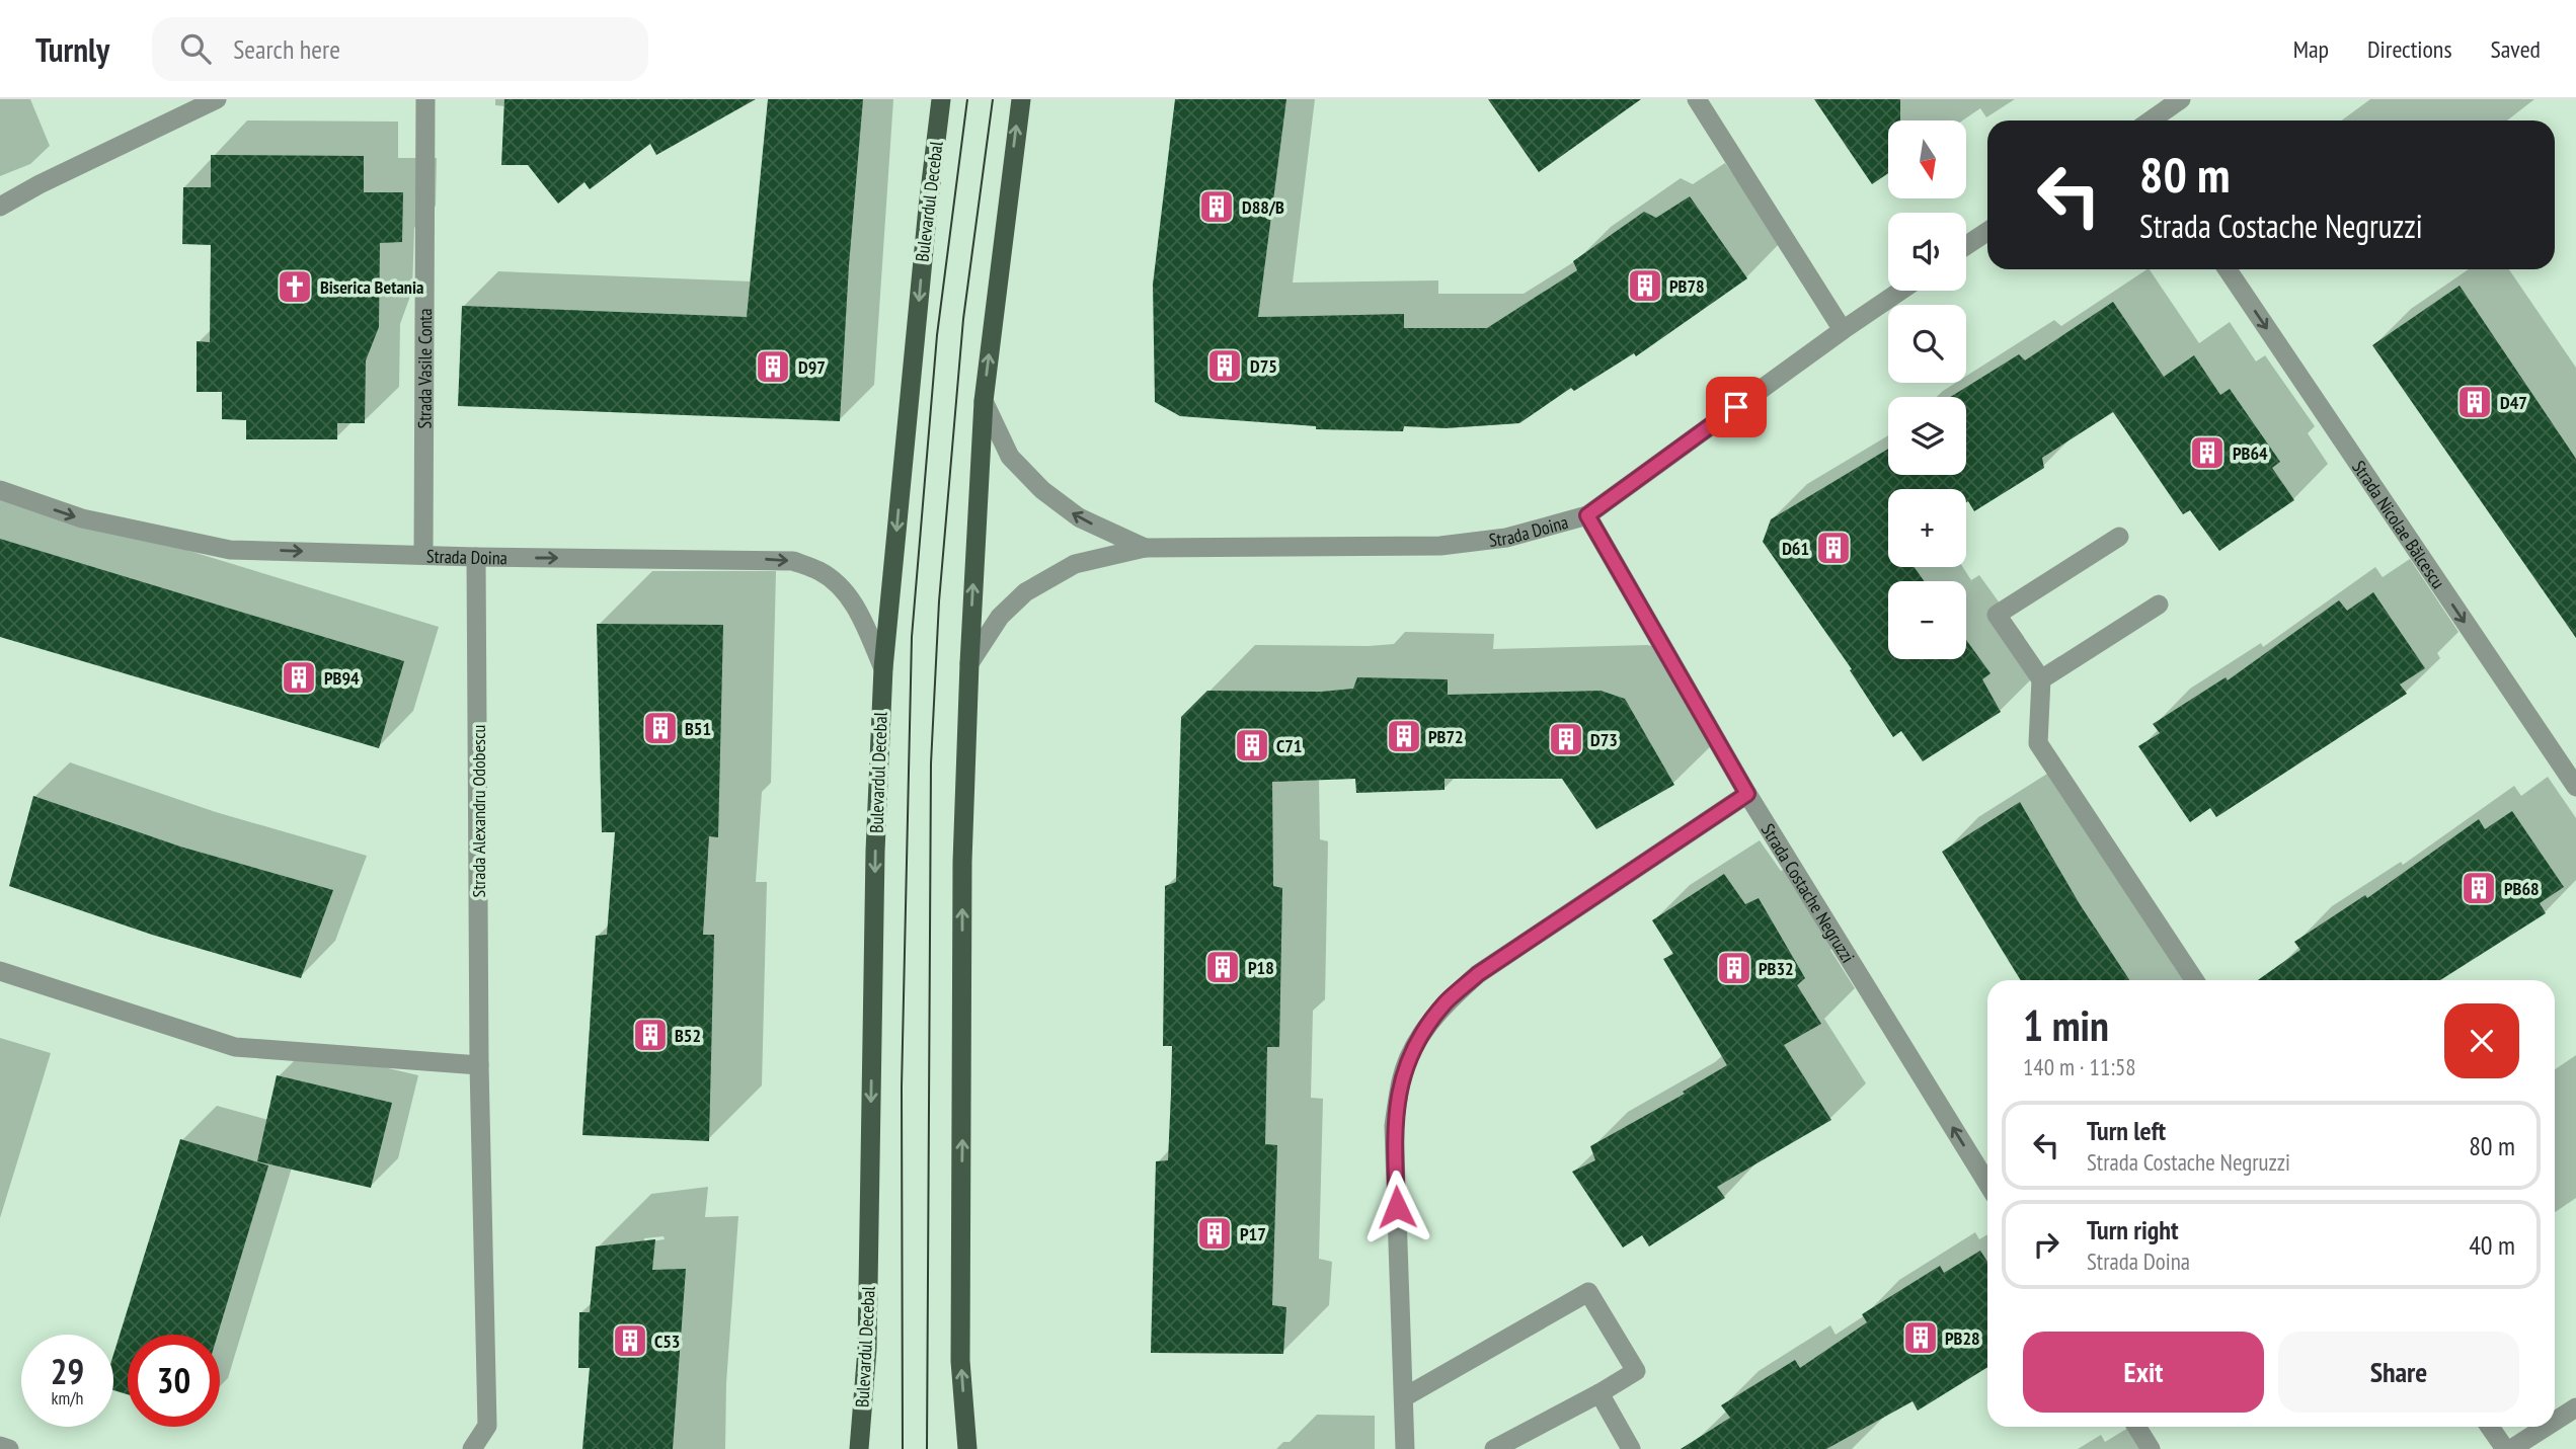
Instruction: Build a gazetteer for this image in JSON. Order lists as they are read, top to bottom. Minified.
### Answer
{"streets":{"main road":["Bulevardul Decebal"],"street":["Strada Vasile Conta","Strada Nicolae Bălcescu","Strada Doina","Strada Alexandru Odobescu","Strada Costache Negruzzi"]},"crossings":[["Bulevardul Decebal","Strada Doina"],["Strada Vasile Conta","Strada Doina"],["Strada Doina","Strada Alexandru Odobescu"],["Strada Doina","Strada Costache Negruzzi"]],"one_way":["Strada Nicolae Bălcescu","Strada Doina","Strada Costache Negruzzi"],"places":{"building":["D88/B","PB78","D75","D97","D47","PB64","D61","PB94","B51","PB72","D73","C71","PB68","P18","PB32","B52","P17","PB28","C53"],"church":["Biserica Betania"]},"north":"bottom","page":{"header":"Turnly","search":"Search here","nav":["Map","Directions","Saved"],"map_buttons":["+","−"],"turn":["80 m","Strada Costache Negruzzi"],"heading":["1 min","140 m · 11:58"],"list":[{"name":"Turn left","note":"Strada Costache Negruzzi","value":"80 m"},{"name":"Turn right","note":"Strada Doina","value":"40 m"}],"buttons":["Exit","Share"],"speed":"29 km/h","limit":"30"}}
